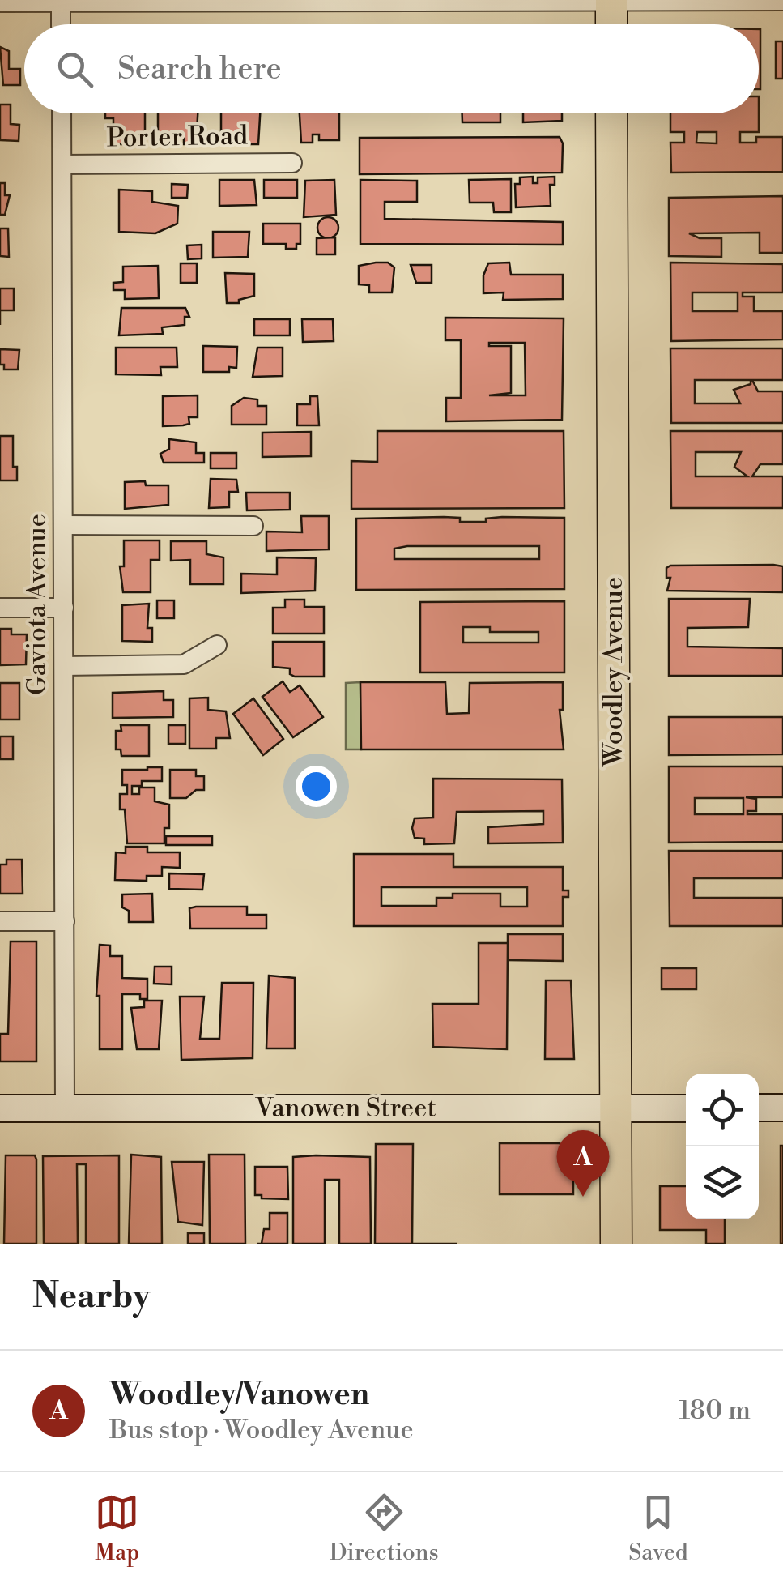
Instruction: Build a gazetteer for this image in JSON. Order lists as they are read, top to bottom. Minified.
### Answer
{"streets":{"main road":["Woodley Avenue","Vanowen Street"],"street":["Porter Road","Gaviota Avenue"]},"crossings":[["Porter Road","Gaviota Avenue"],["Gaviota Avenue","Vanowen Street"],["Woodley Avenue","Vanowen Street"]],"page":{"search":"Search here","pins":"A","heading":"Nearby","list":[{"mark":"A","name":"Woodley/Vanowen","note":"Bus stop · Woodley Avenue","value":"180 m"}],"nav":["Map","Directions","Saved"]}}
